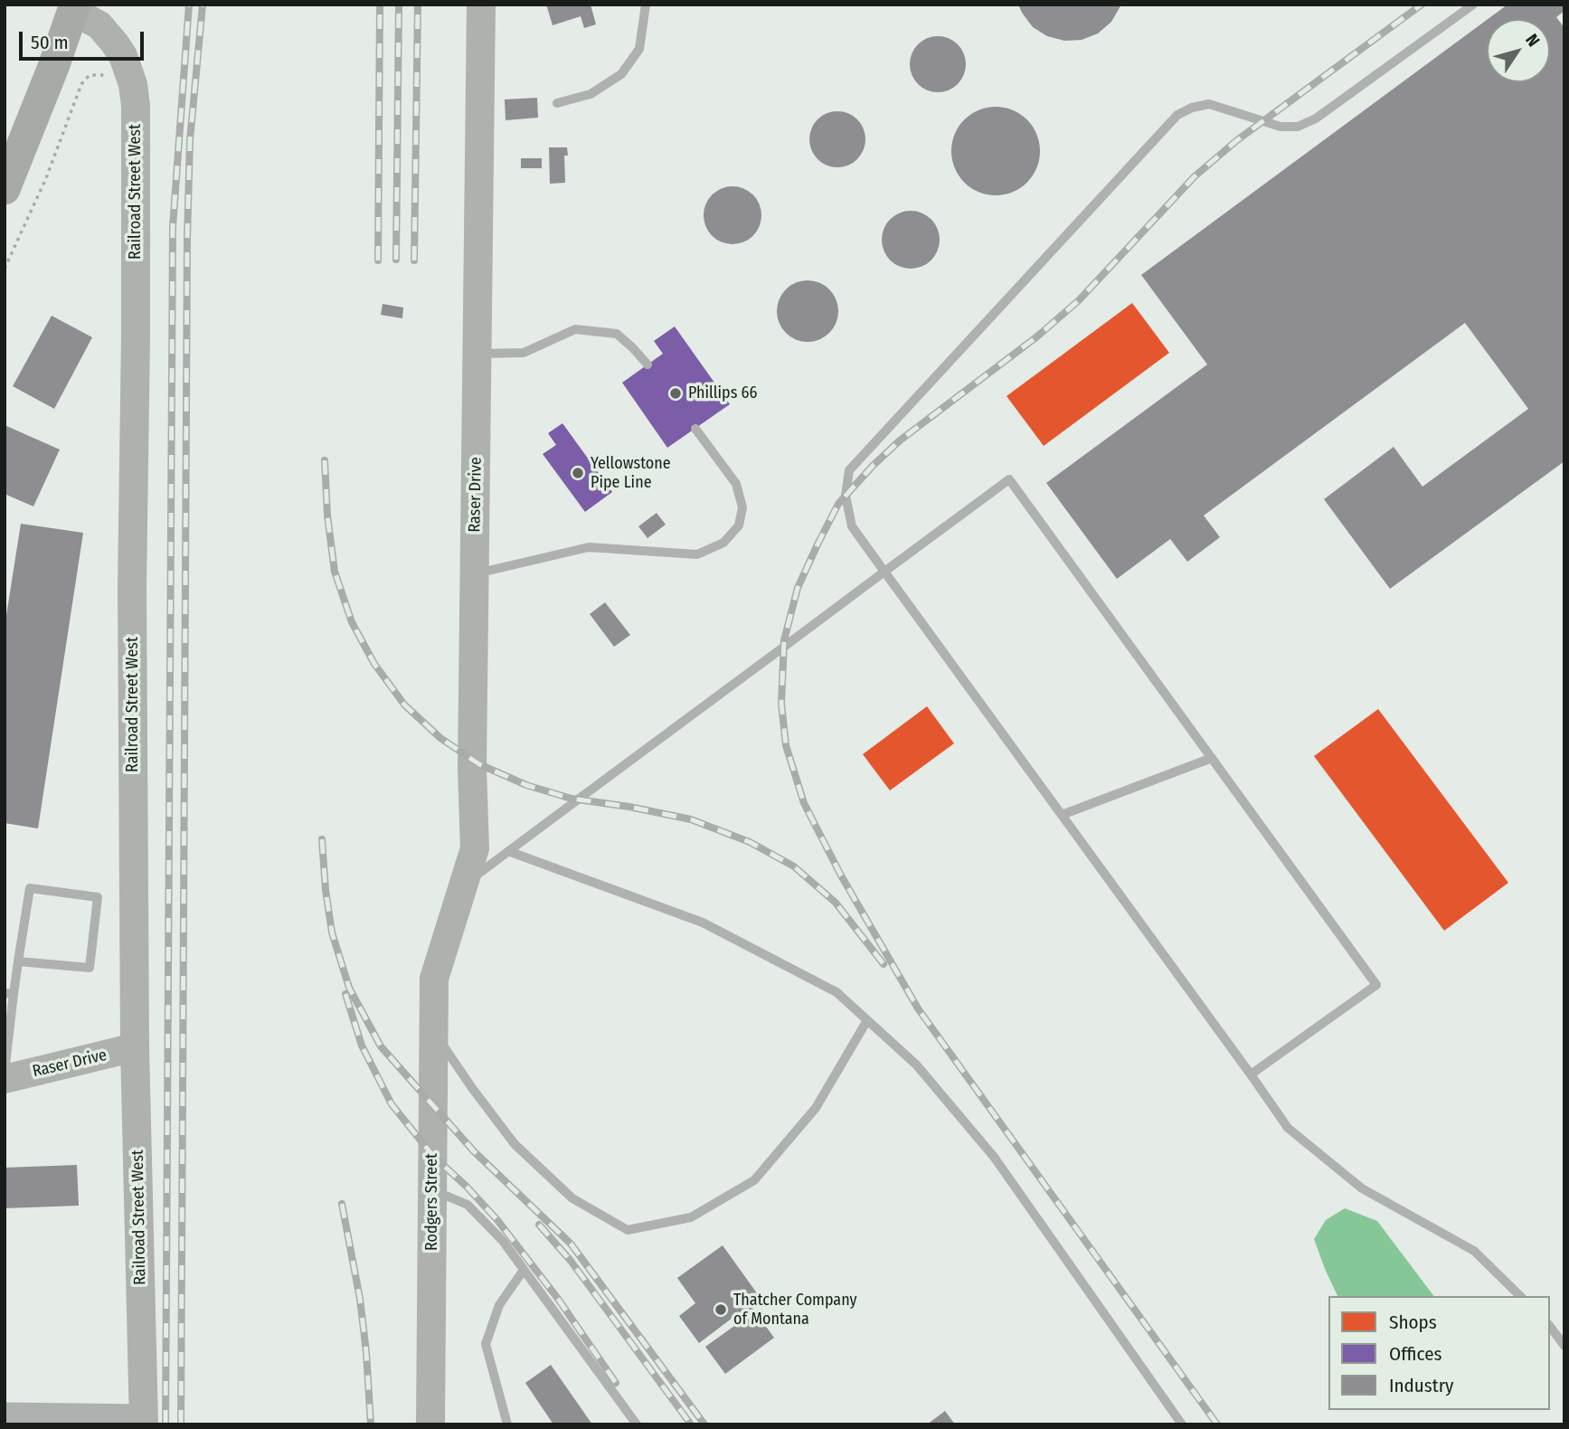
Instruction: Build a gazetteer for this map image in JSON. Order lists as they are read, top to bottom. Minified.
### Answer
{"streets":{"street":["Railroad Street West","Raser Drive","Rodgers Street"]},"crossings":[["Railroad Street West","Raser Drive"],["Raser Drive","Rodgers Street"]],"places":["Phillips 66","Yellowstone Pipe Line","Thatcher Company of Montana"],"legend":["Shops","Offices","Industry"],"scale_bar":"50 m","north":"top right"}
